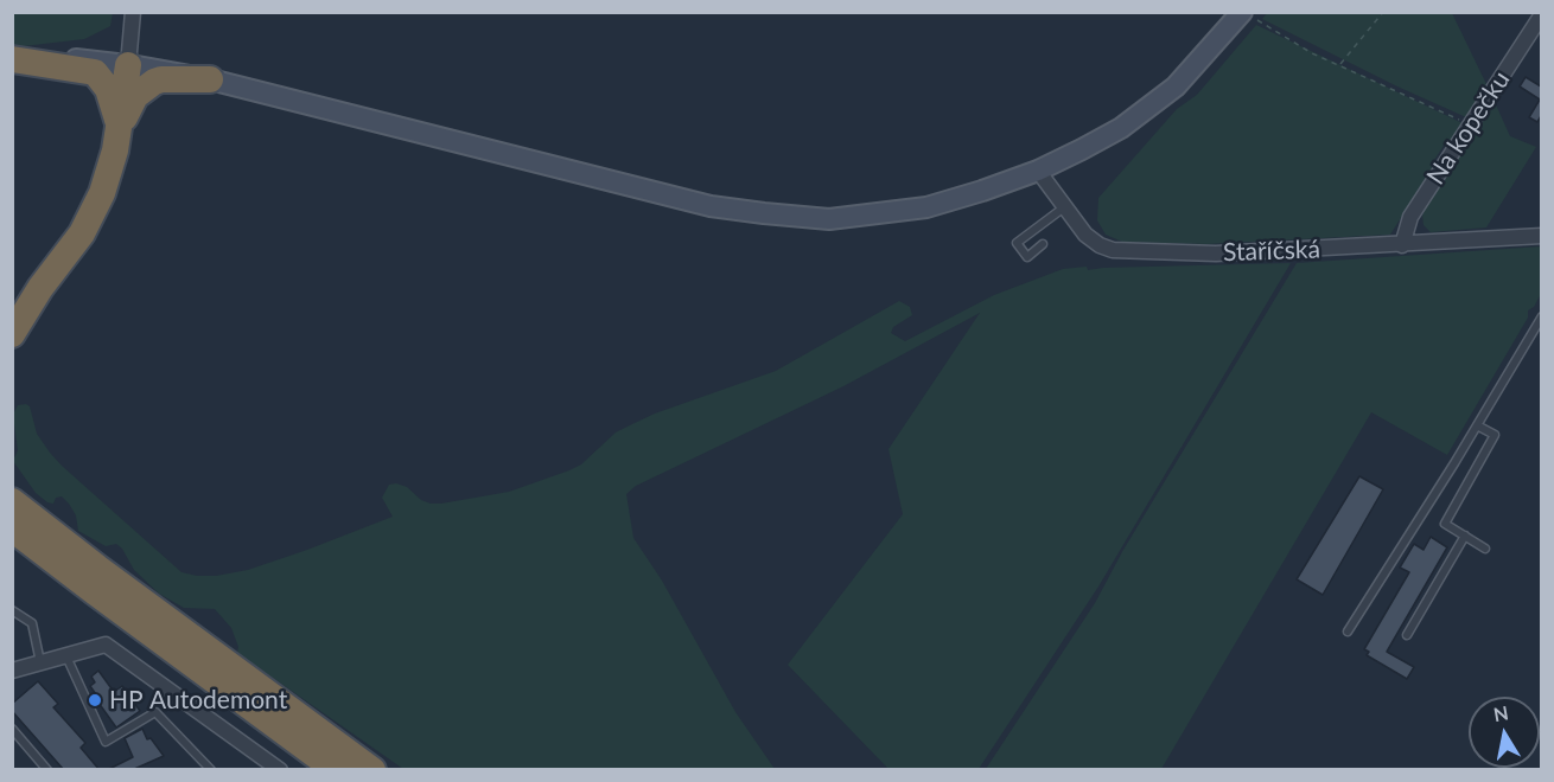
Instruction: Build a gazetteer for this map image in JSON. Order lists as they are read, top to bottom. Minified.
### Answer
{"streets":{"street":["Na kopečku","Staříčská"]},"crossings":[["Na kopečku","Staříčská"]],"places":["HP Autodemont"],"north":"top"}
